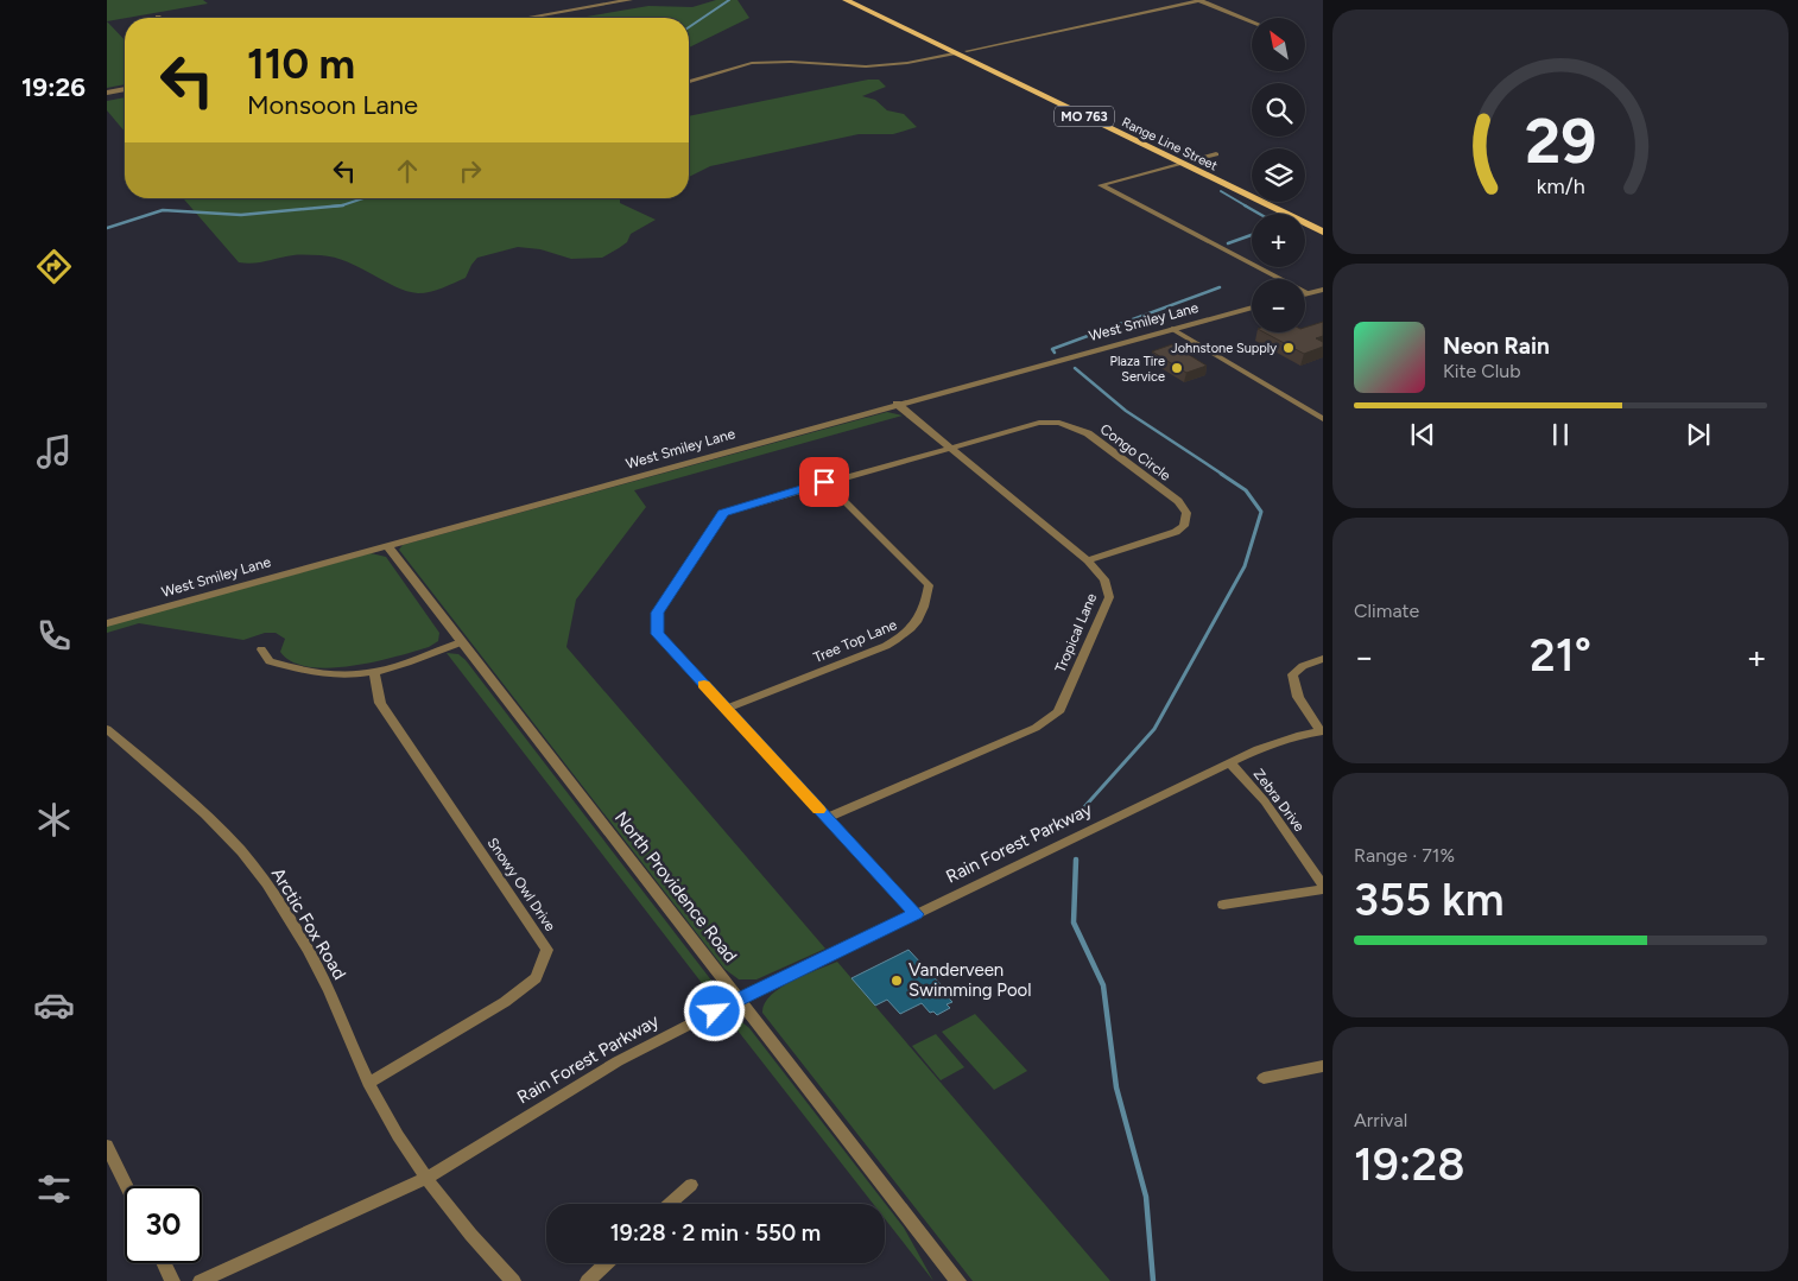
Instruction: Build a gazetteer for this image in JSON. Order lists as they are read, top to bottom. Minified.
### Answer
{"streets":{"main road":["MO 763","Range Line Street"],"street":["West Smiley Lane","Congo Circle","Tropical Lane","Tree Top Lane","Zebra Drive","Rain Forest Parkway","Snowy Owl Drive","North Providence Road","Arctic Fox Road"]},"crossings":[["West Smiley Lane","Tropical Lane"],["West Smiley Lane","North Providence Road"],["Congo Circle","Tropical Lane"],["Zebra Drive","Rain Forest Parkway"],["Rain Forest Parkway","North Providence Road"],["Rain Forest Parkway","Arctic Fox Road"],["Snowy Owl Drive","Arctic Fox Road"]],"places":["Johnstone Supply","Plaza Tire Service","Vanderveen Swimming Pool"],"north":"top left","page":{"tabs":"19:26","map_buttons":["+","−"],"turn":["110 m","Monsoon Lane"],"song":["Neon Rain","Kite Club"],"tile":["Climate",["Range · 71%","355 km"],["Arrival","19:28"]],"heat":["−","21°","+"],"limit":"30","trip":"19:28 · 2 min · 550 m","gauge":["29","km/h"]}}
